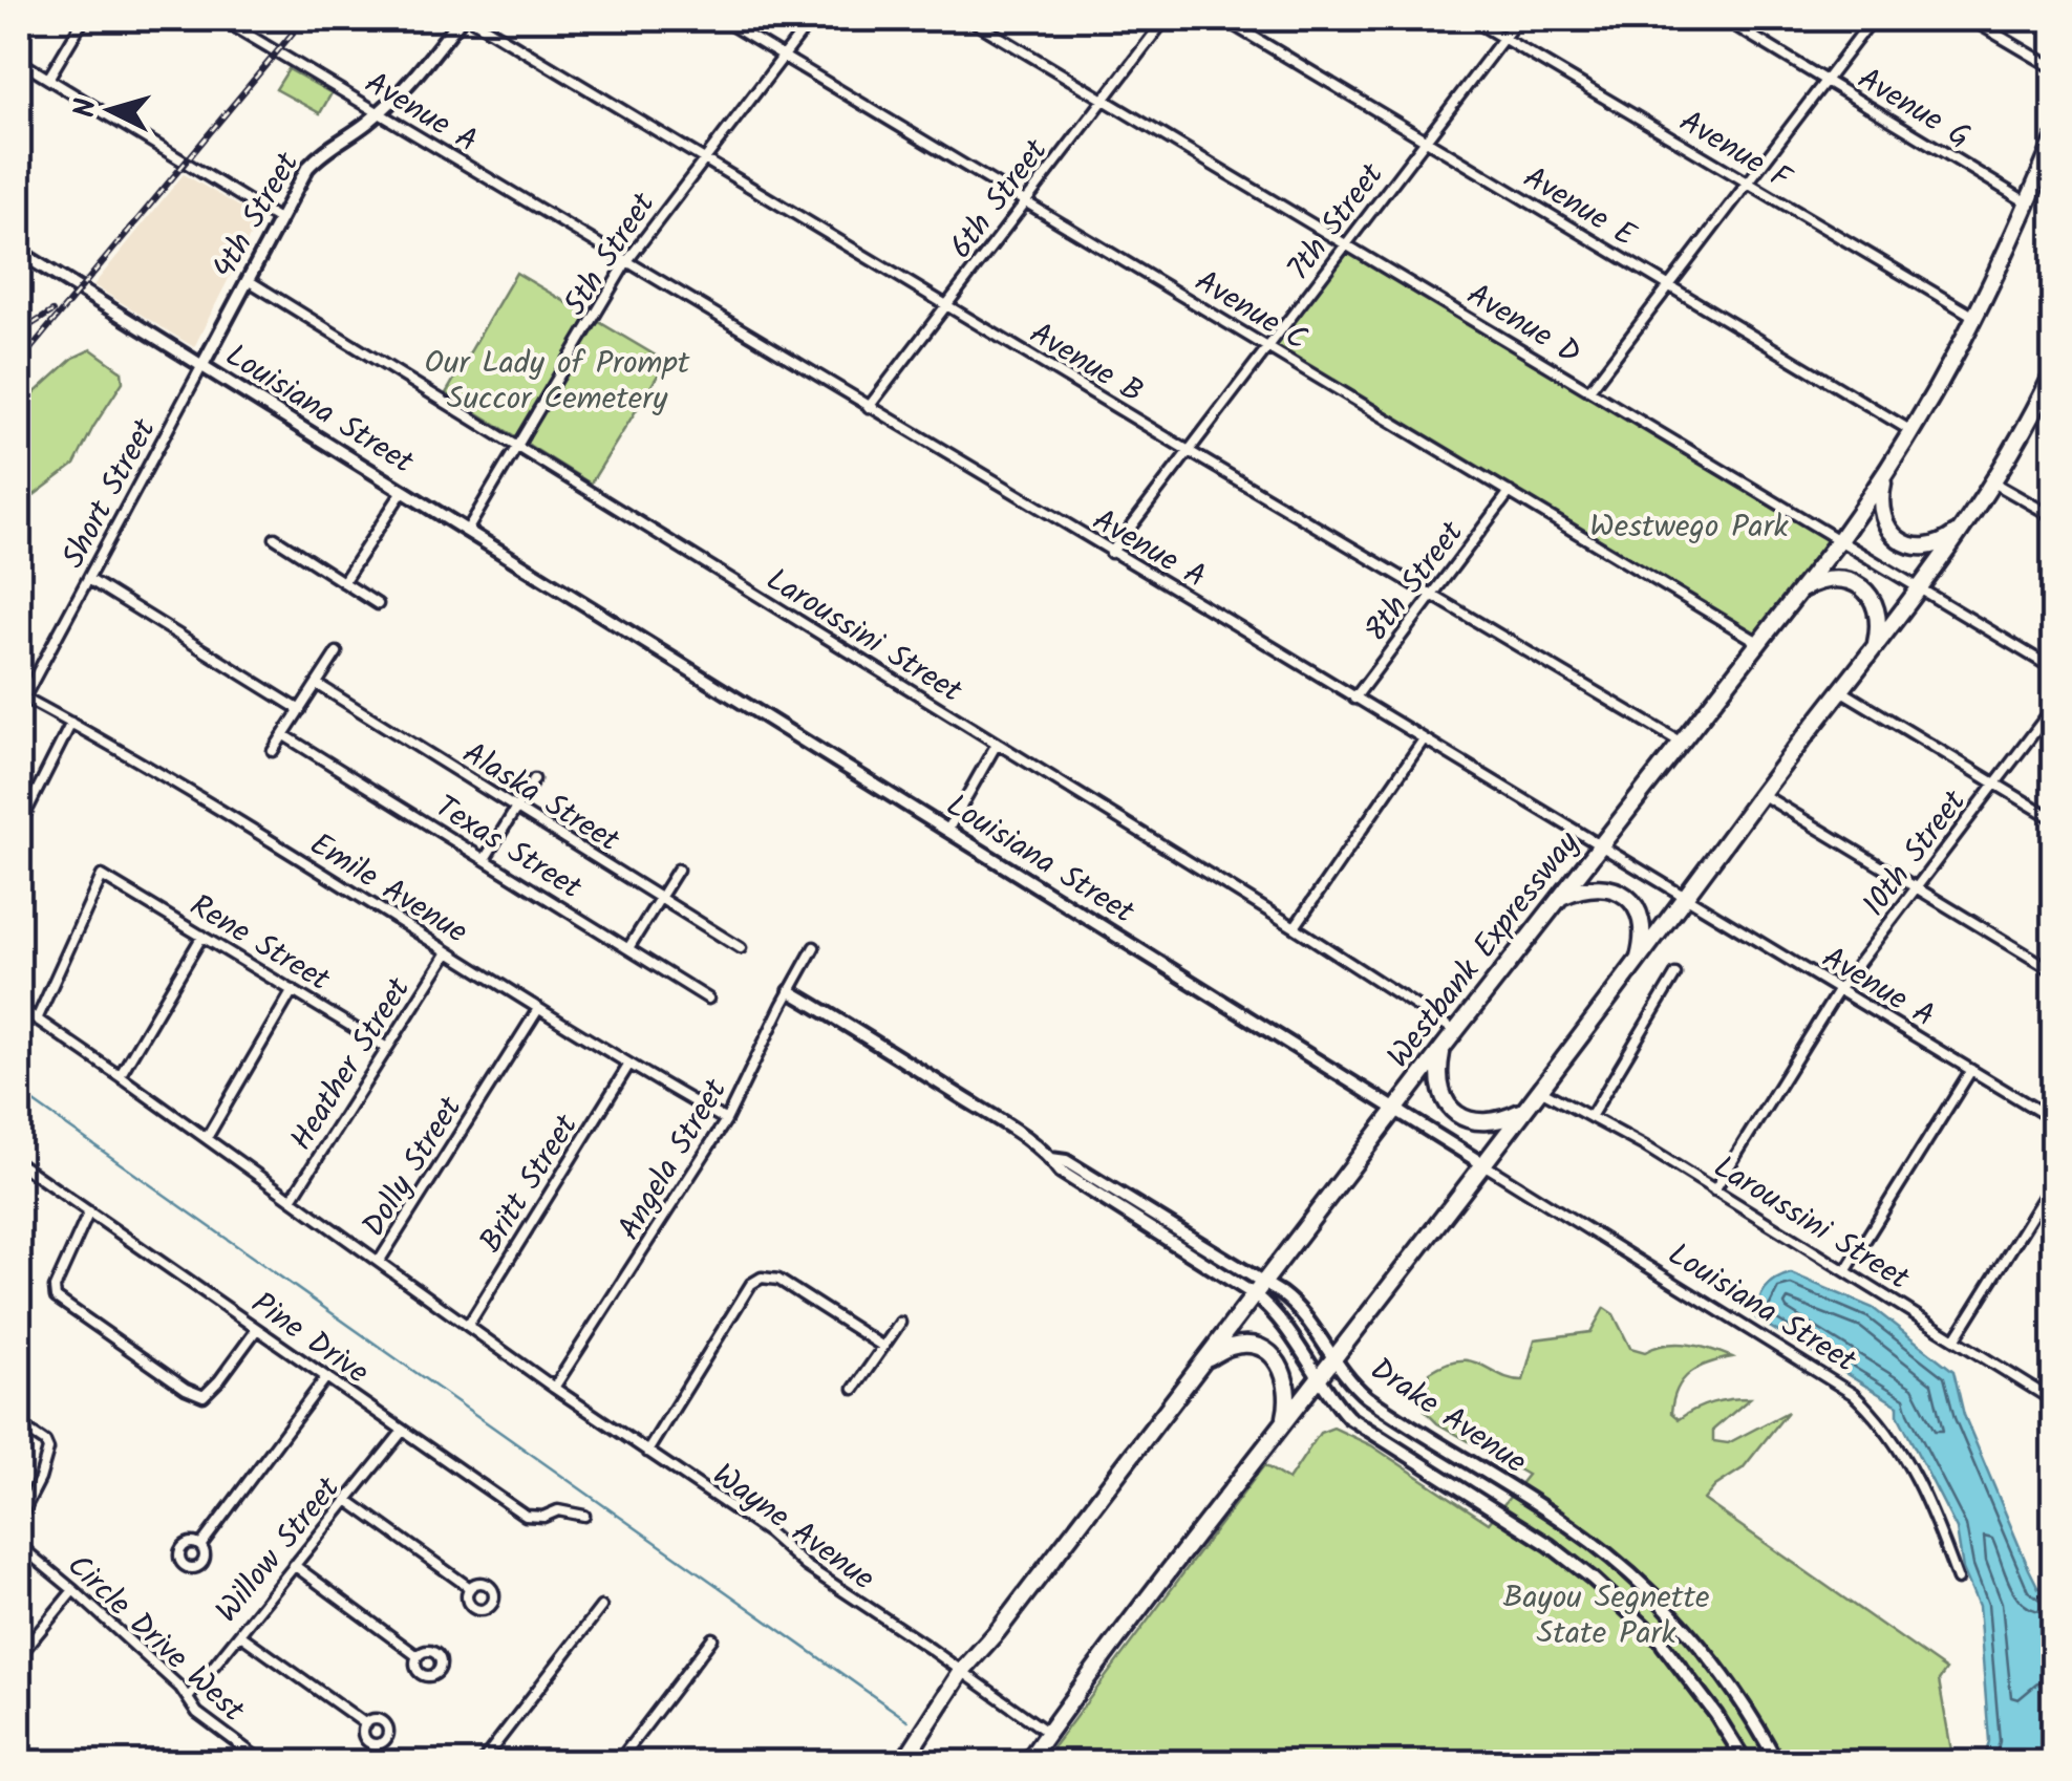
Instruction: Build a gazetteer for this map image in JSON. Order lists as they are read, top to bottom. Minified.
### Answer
{"streets":{"highway":["Westbank Expressway"],"main road":["4th Street","Louisiana Street","Drake Avenue"],"street":["Avenue G","Avenue A","Avenue F","6th Street","Avenue E","7th Street","5th Street","Avenue C","Avenue D","Avenue B","Short Street","8th Street","Laroussini Street","Alaska Street","Texas Street","10th Street","Emile Avenue","Rene Street","Heather Street","Angela Street","Dolly Street","Britt Street","Pine Drive","Wayne Avenue","Willow Street","Circle Drive West"]},"crossings":[["Avenue G","Westbank Expressway"],["Avenue A","6th Street"],["Avenue A","4th Street"],["Avenue A","7th Street"],["Avenue A","5th Street"],["Avenue A","8th Street"],["Avenue A","10th Street"],["Avenue A","Westbank Expressway"],["Avenue F","7th Street"],["Avenue F","Westbank Expressway"],["6th Street","Avenue C"],["6th Street","Avenue D"],["6th Street","Avenue B"],["Avenue E","7th Street"],["Avenue E","Westbank Expressway"],["4th Street","Louisiana Street"],["4th Street","Short Street"],["4th Street","Laroussini Street"],["7th Street","Avenue C"],["7th Street","Avenue D"],["7th Street","Avenue B"],["5th Street","Avenue C"],["5th Street","Avenue B"],["5th Street","Louisiana Street"],["5th Street","Laroussini Street"],["Avenue C","8th Street"],["Avenue C","Westbank Expressway"],["Avenue D","Westbank Expressway"],["Avenue B","8th Street"],["Avenue B","Westbank Expressway"],["Louisiana Street","Short Street"],["Louisiana Street","Westbank Expressway"],["Short Street","Emile Avenue"],["Laroussini Street","10th Street"],["Laroussini Street","Westbank Expressway"],["Emile Avenue","Heather Street"],["Emile Avenue","Angela Street"],["Emile Avenue","Dolly Street"],["Emile Avenue","Britt Street"],["Rene Street","Heather Street"],["Westbank Expressway","Drake Avenue"],["Westbank Expressway","Wayne Avenue"],["Angela Street","Drake Avenue"],["Angela Street","Wayne Avenue"],["Dolly Street","Britt Street"],["Dolly Street","Wayne Avenue"],["Pine Drive","Willow Street"],["Willow Street","Circle Drive West"]],"parks":["Our Lady of Prompt Succor Cemetery","Westwego Park","Bayou Segnette State Park"],"north":"left"}
